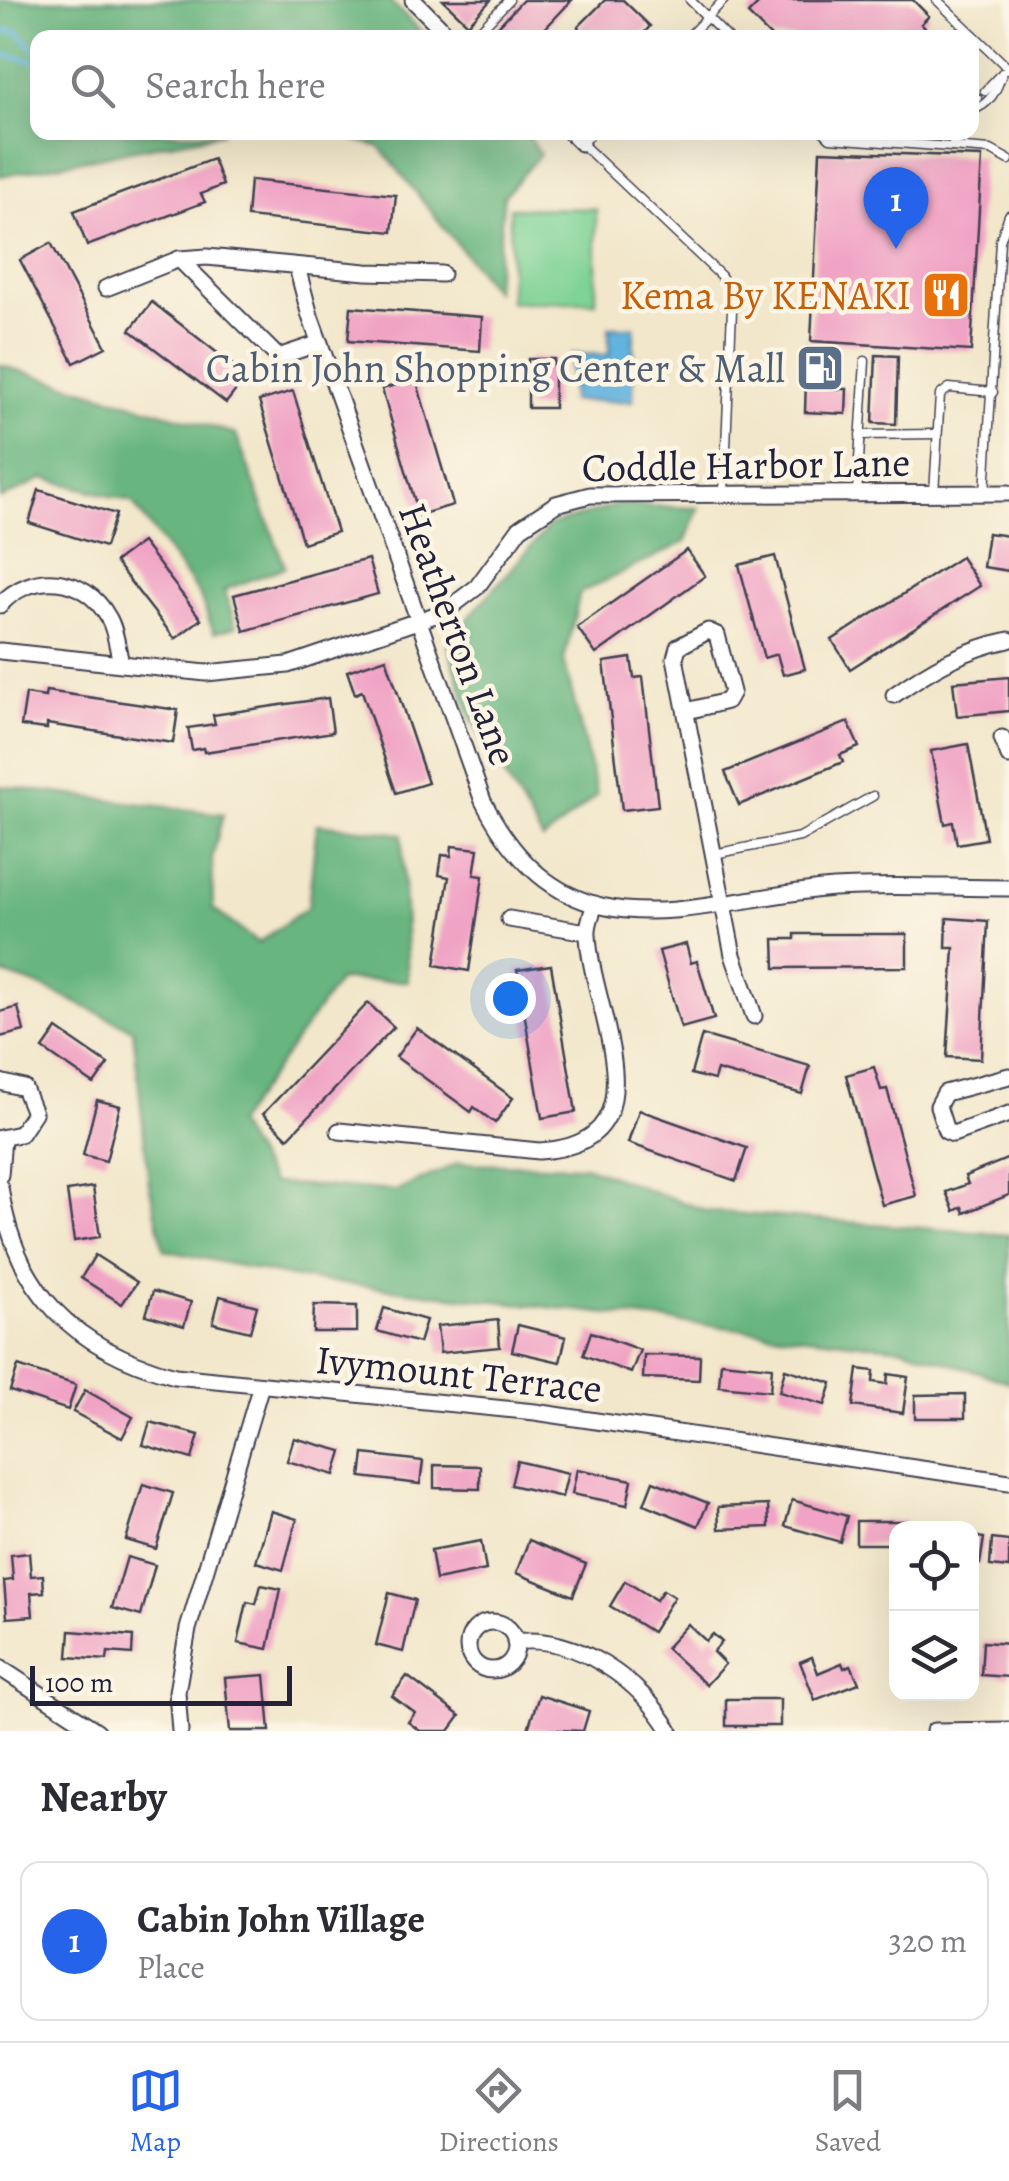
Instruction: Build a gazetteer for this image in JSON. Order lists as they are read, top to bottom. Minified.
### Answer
{"streets":{"street":["Coddle Harbor Lane","Heatherton Lane","Ivymount Terrace"]},"crossings":[["Coddle Harbor Lane","Heatherton Lane"]],"places":{"restaurant":["Kema By KENAKI"],"fuel station":["Cabin John Shopping Center & Mall"]},"scale_bar":"100 m","page":{"search":"Search here","pins":"1","scale":"100 m","heading":"Nearby","list":[{"mark":"1","name":"Cabin John Village","note":"Place","value":"320 m"}],"nav":["Map","Directions","Saved"]}}
